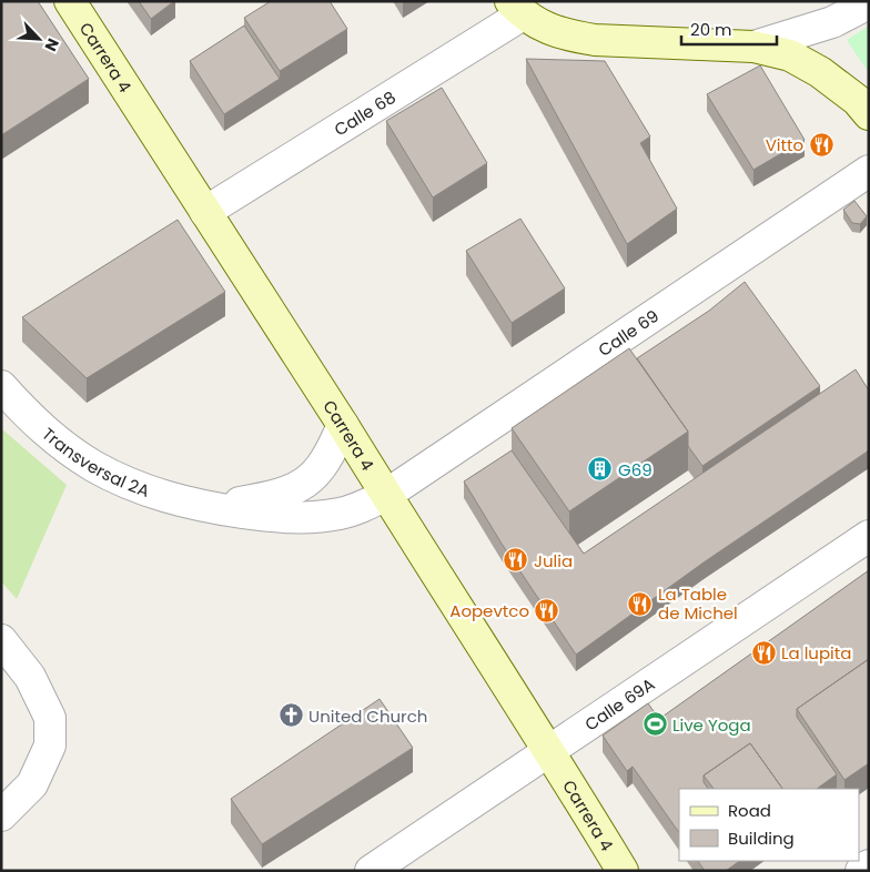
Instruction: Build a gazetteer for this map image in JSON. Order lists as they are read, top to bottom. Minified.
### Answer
{"streets":{"street":["Carrera 4","Calle 68","Calle 69","Transversal 2A","Calle 69A"]},"crossings":[["Carrera 4","Calle 68"],["Carrera 4","Calle 69"],["Carrera 4","Transversal 2A"],["Carrera 4","Calle 69A"],["Calle 69","Transversal 2A"]],"places":{"restaurant":["Vitto","Julia","La Table de Michel","Aopevtco","La lupita"],"building":["G69"],"church":["United Church"],"sports":["Live Yoga"]},"legend":["Road","Building"],"scale_bar":"20 m","north":"bottom right"}
